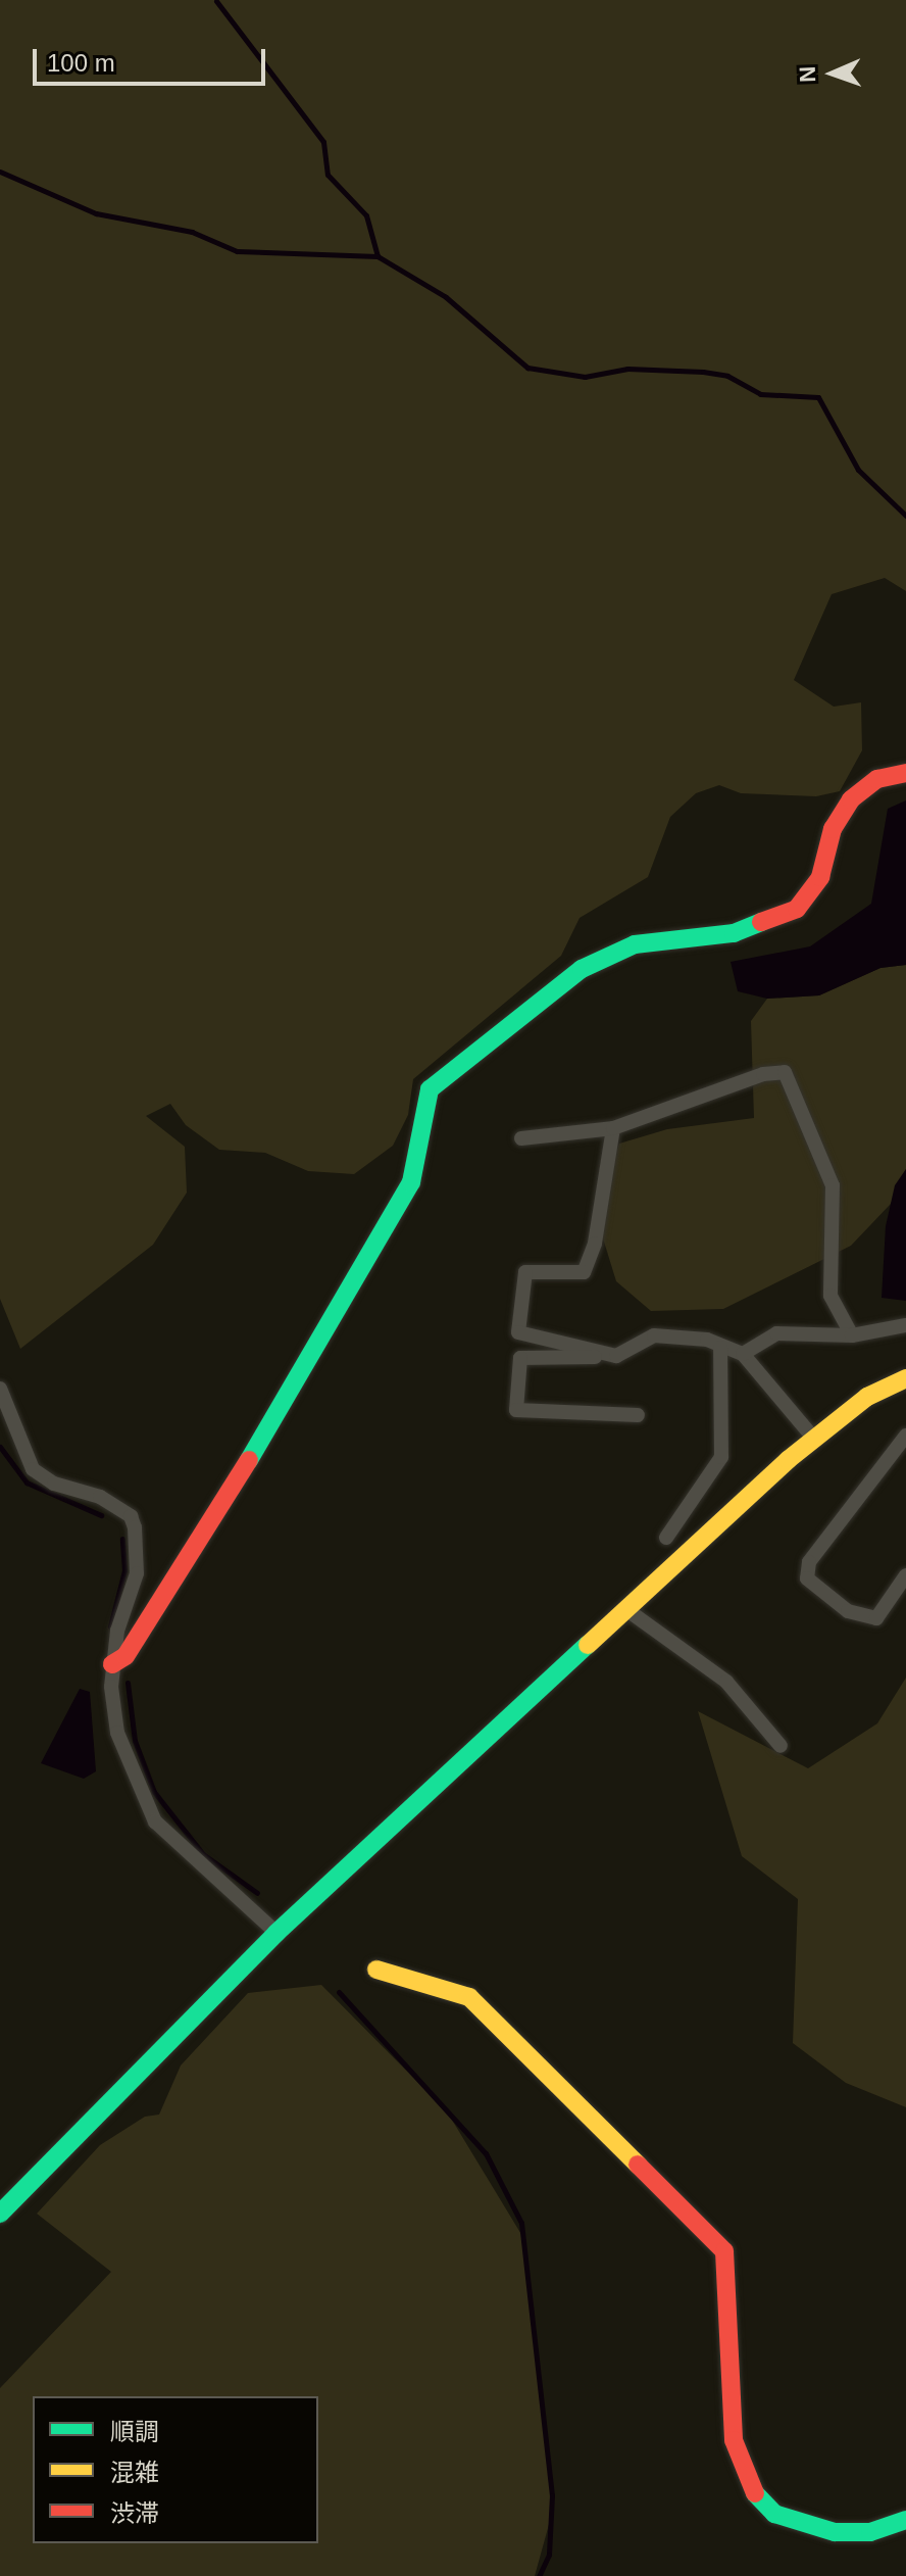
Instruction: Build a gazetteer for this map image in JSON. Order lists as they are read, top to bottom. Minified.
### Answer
{"legend":["順調","混雑","渋滞"],"scale_bar":"100 m","north":"left"}
